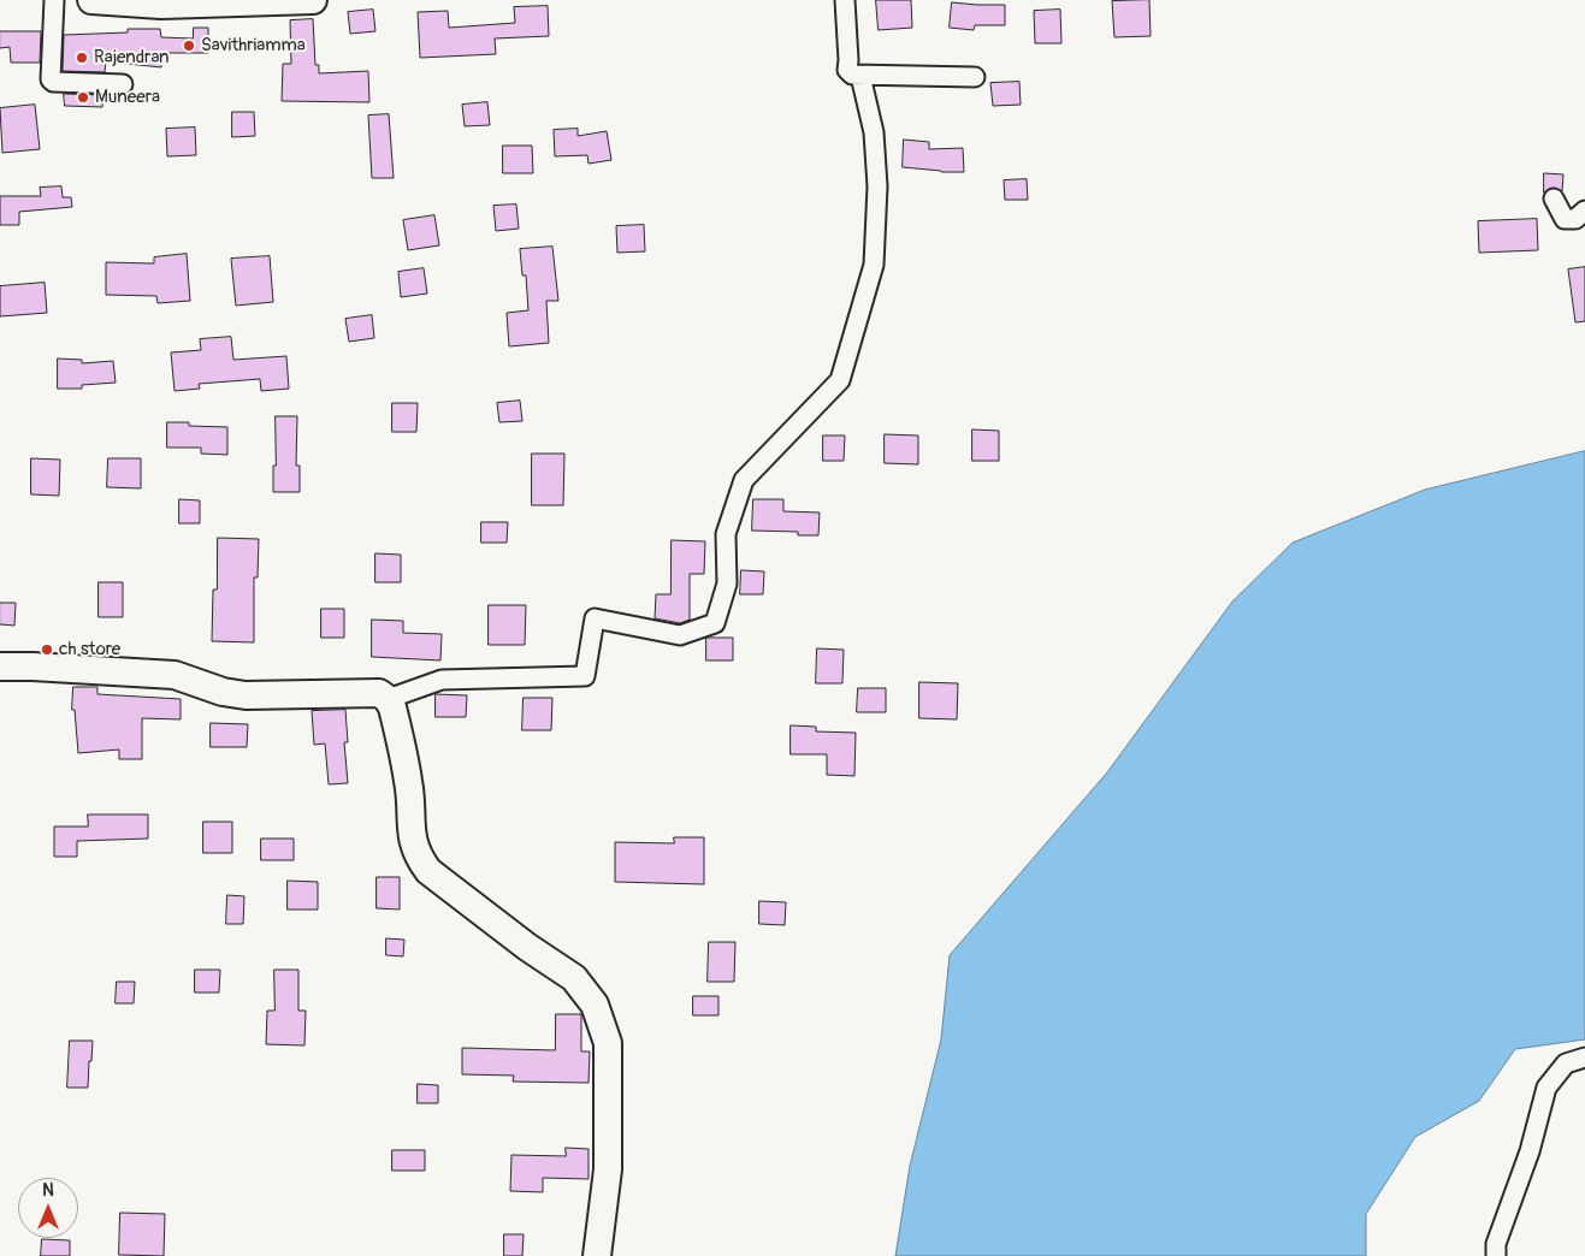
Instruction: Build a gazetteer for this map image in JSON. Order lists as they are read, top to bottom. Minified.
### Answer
{"places":["Savithriamma","Rajendran","Muneera","ch store"],"north":"top"}
